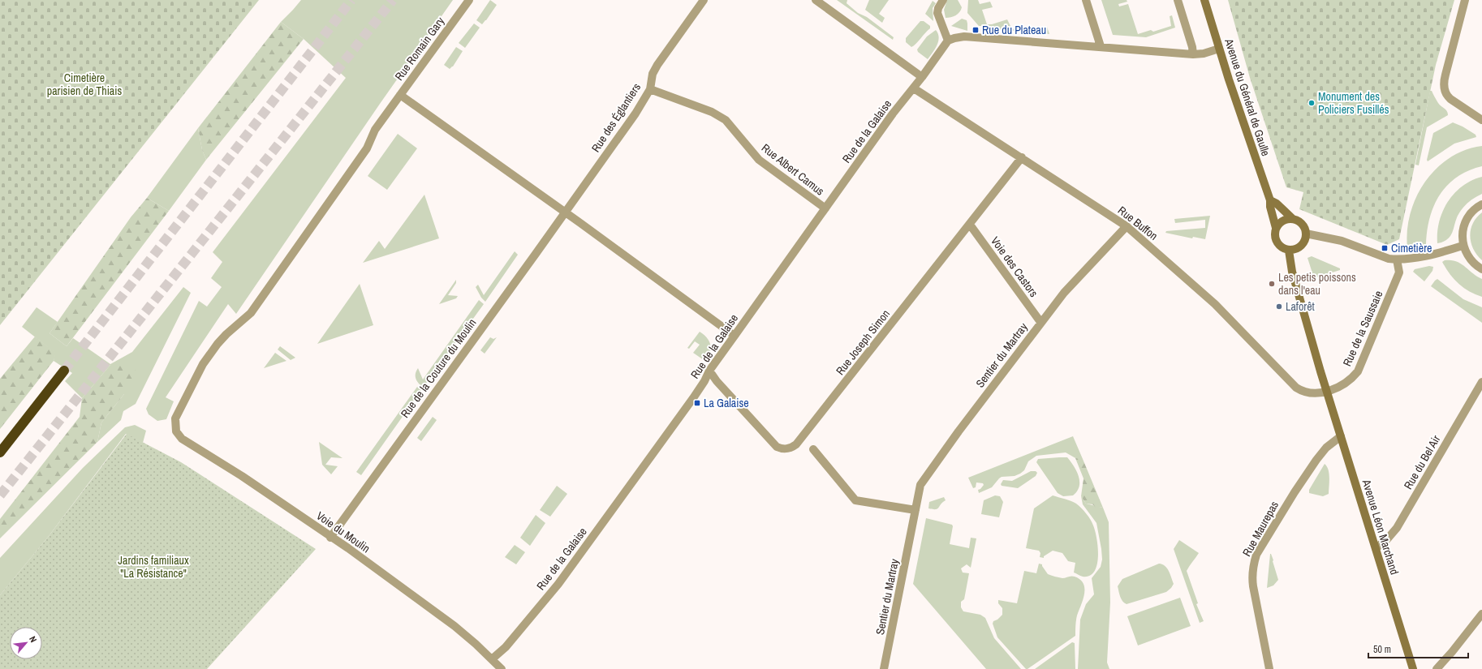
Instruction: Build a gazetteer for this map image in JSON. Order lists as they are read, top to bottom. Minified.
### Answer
{"streets":{"main road":["Avenue du Général de Gaulle","Avenue Léon Marchand"],"street":["Rue Romain Gary","Rue des Églantiers","Rue de la Galaise","Rue Albert Camus","Rue Buffon","Voie des Castors","Rue de la Saussaie","Rue Joseph Simon","Sentier du Martray","Rue de la Couture du Moulin","Rue du Bel Air","Rue Maurepas","Voie du Moulin"]},"crossings":[["Rue Romain Gary","Voie du Moulin"],["Avenue du Général de Gaulle","Avenue Léon Marchand"],["Rue des Églantiers","Rue Albert Camus"],["Rue des Églantiers","Rue de la Couture du Moulin"],["Rue de la Galaise","Rue Albert Camus"],["Rue de la Galaise","Rue Buffon"],["Rue de la Galaise","Rue Joseph Simon"],["Rue de la Galaise","Voie du Moulin"],["Rue Buffon","Rue de la Saussaie"],["Rue Buffon","Rue Joseph Simon"],["Rue Buffon","Sentier du Martray"],["Rue Buffon","Avenue Léon Marchand"],["Voie des Castors","Rue Joseph Simon"],["Voie des Castors","Sentier du Martray"],["Rue de la Saussaie","Avenue Léon Marchand"],["Rue de la Couture du Moulin","Voie du Moulin"],["Rue du Bel Air","Avenue Léon Marchand"],["Avenue Léon Marchand","Rue Maurepas"]],"parks":["Cimetière parisien de Thiais","Jardins familiaux \"La Résistance\""],"places":{"transit":["Rue du Plateau","Cimetière","La Galaise"],"other":["Monument des Policiers Fusillés","Les petis poissons dans l'eau","Laforêt"]},"scale_bar":"50 m","north":"top right"}
